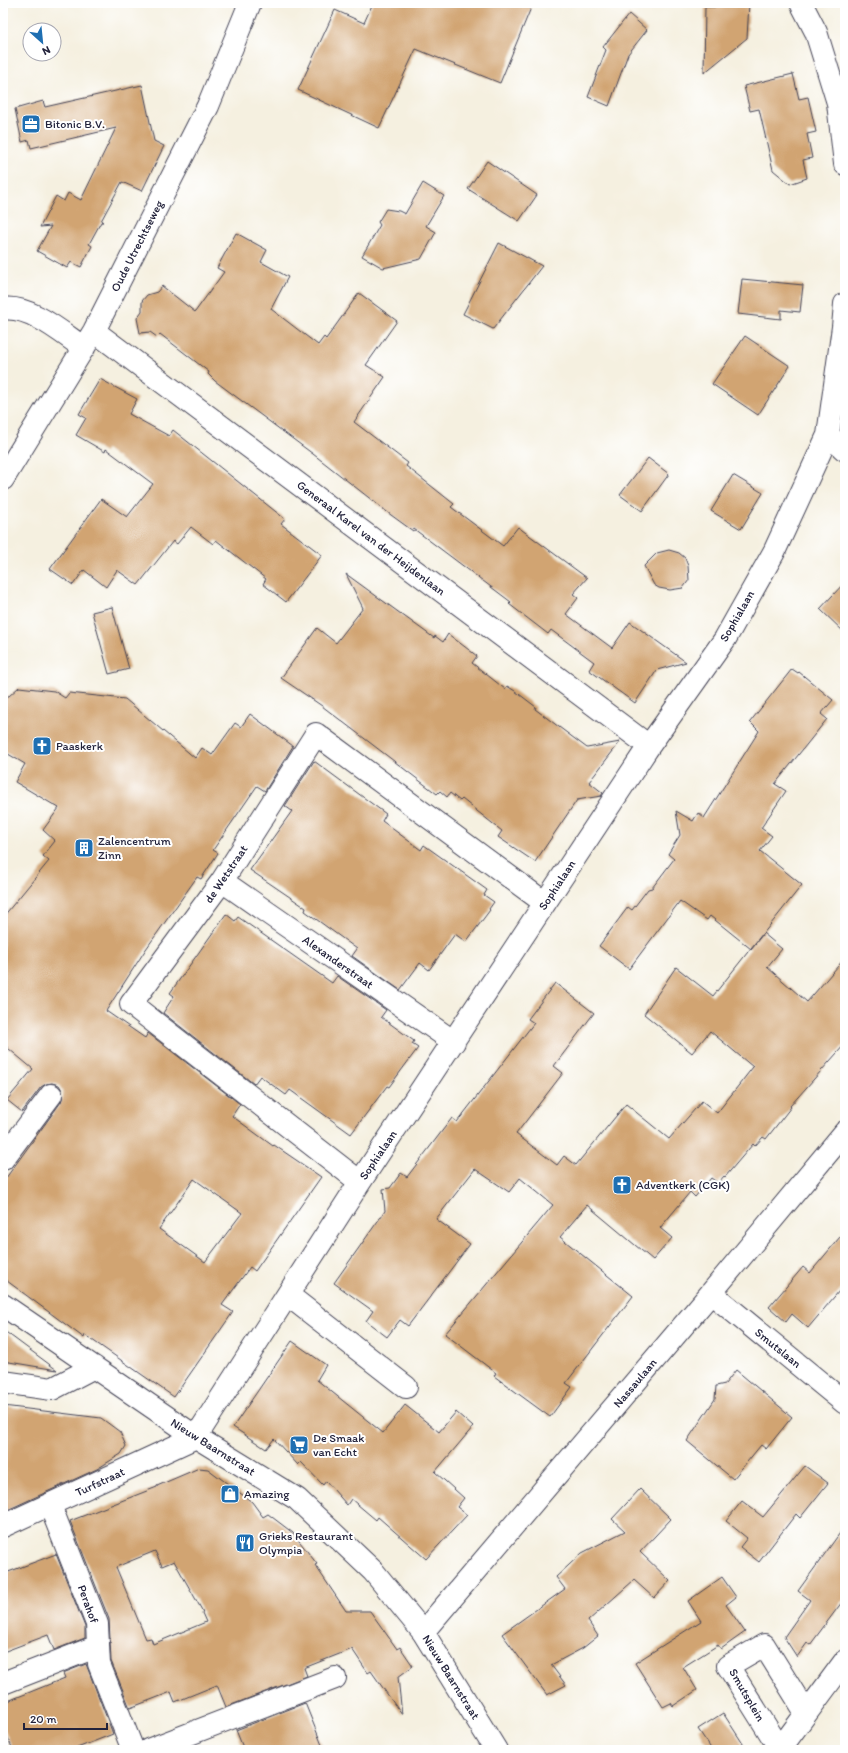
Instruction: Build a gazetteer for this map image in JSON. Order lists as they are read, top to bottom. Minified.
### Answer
{"streets":{"street":["Oude Utrechtseweg","Generaal Karel van der Heijdenlaan","Sophialaan","de Wetstraat","Alexanderstraat","Smutslaan","Nassaulaan","Nieuw Baarnstraat","Turfstraat","Perahof"]},"crossings":[["Oude Utrechtseweg","Generaal Karel van der Heijdenlaan"],["Generaal Karel van der Heijdenlaan","Sophialaan"],["Sophialaan","de Wetstraat"],["Sophialaan","Alexanderstraat"],["Sophialaan","Nieuw Baarnstraat"],["Sophialaan","Turfstraat"],["de Wetstraat","Alexanderstraat"],["Smutslaan","Nassaulaan"],["Nassaulaan","Nieuw Baarnstraat"],["Nieuw Baarnstraat","Turfstraat"],["Turfstraat","Perahof"]],"places":{"office":["Bitonic B.V."],"church":["Paaskerk","Adventkerk (CGK)"],"building":["Zalencentrum Zinn"],"supermarket":["De Smaak van Echt"],"shop":["Amazing"],"restaurant":["Grieks Restaurant Olympia"]},"scale_bar":"20 m","north":"bottom right"}
